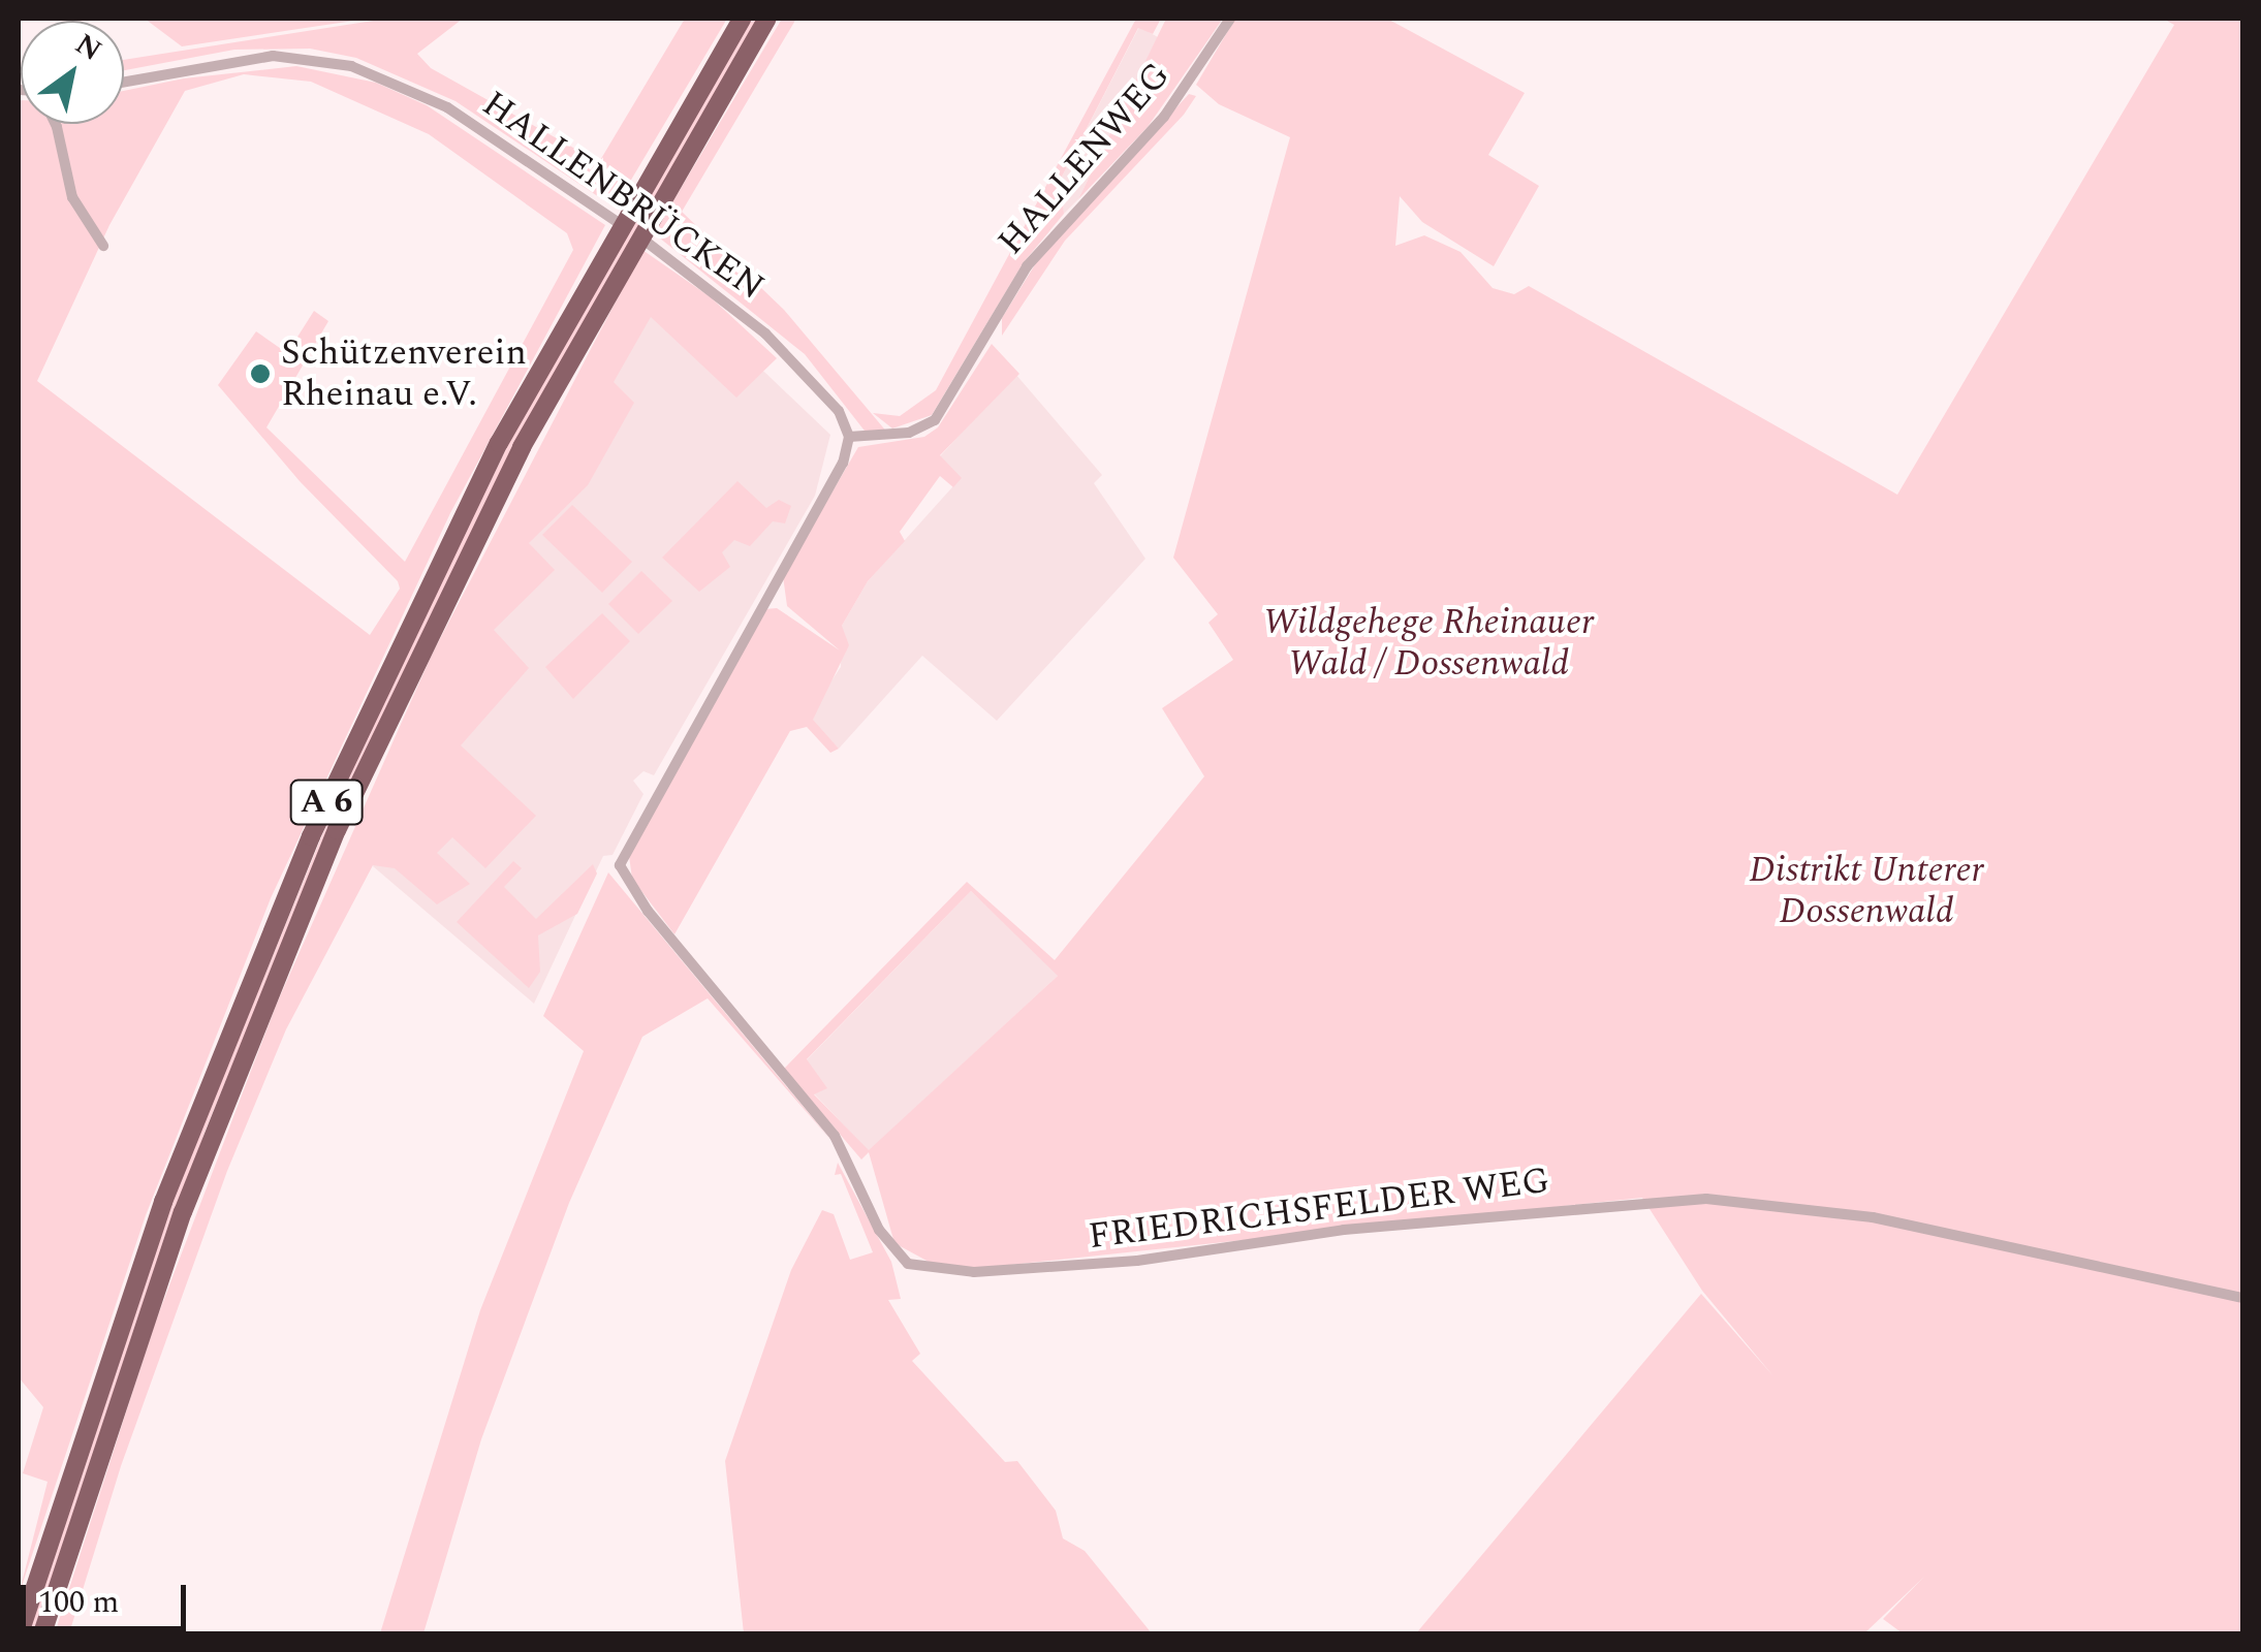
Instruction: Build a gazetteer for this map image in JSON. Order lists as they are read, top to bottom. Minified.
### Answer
{"streets":{"highway":["A 6"],"street":["HALLENWEG","HALLENBRÜCKEN","FRIEDRICHSFELDER WEG"]},"crossings":[["HALLENWEG","HALLENBRÜCKEN"],["HALLENWEG","FRIEDRICHSFELDER WEG"],["HALLENBRÜCKEN","FRIEDRICHSFELDER WEG"]],"parks":["Wildgehege Rheinauer Wald / Dossenwald","Distrikt Unterer Dossenwald"],"places":["Schützenverein Rheinau e.V."],"scale_bar":"100 m","north":"top right"}
